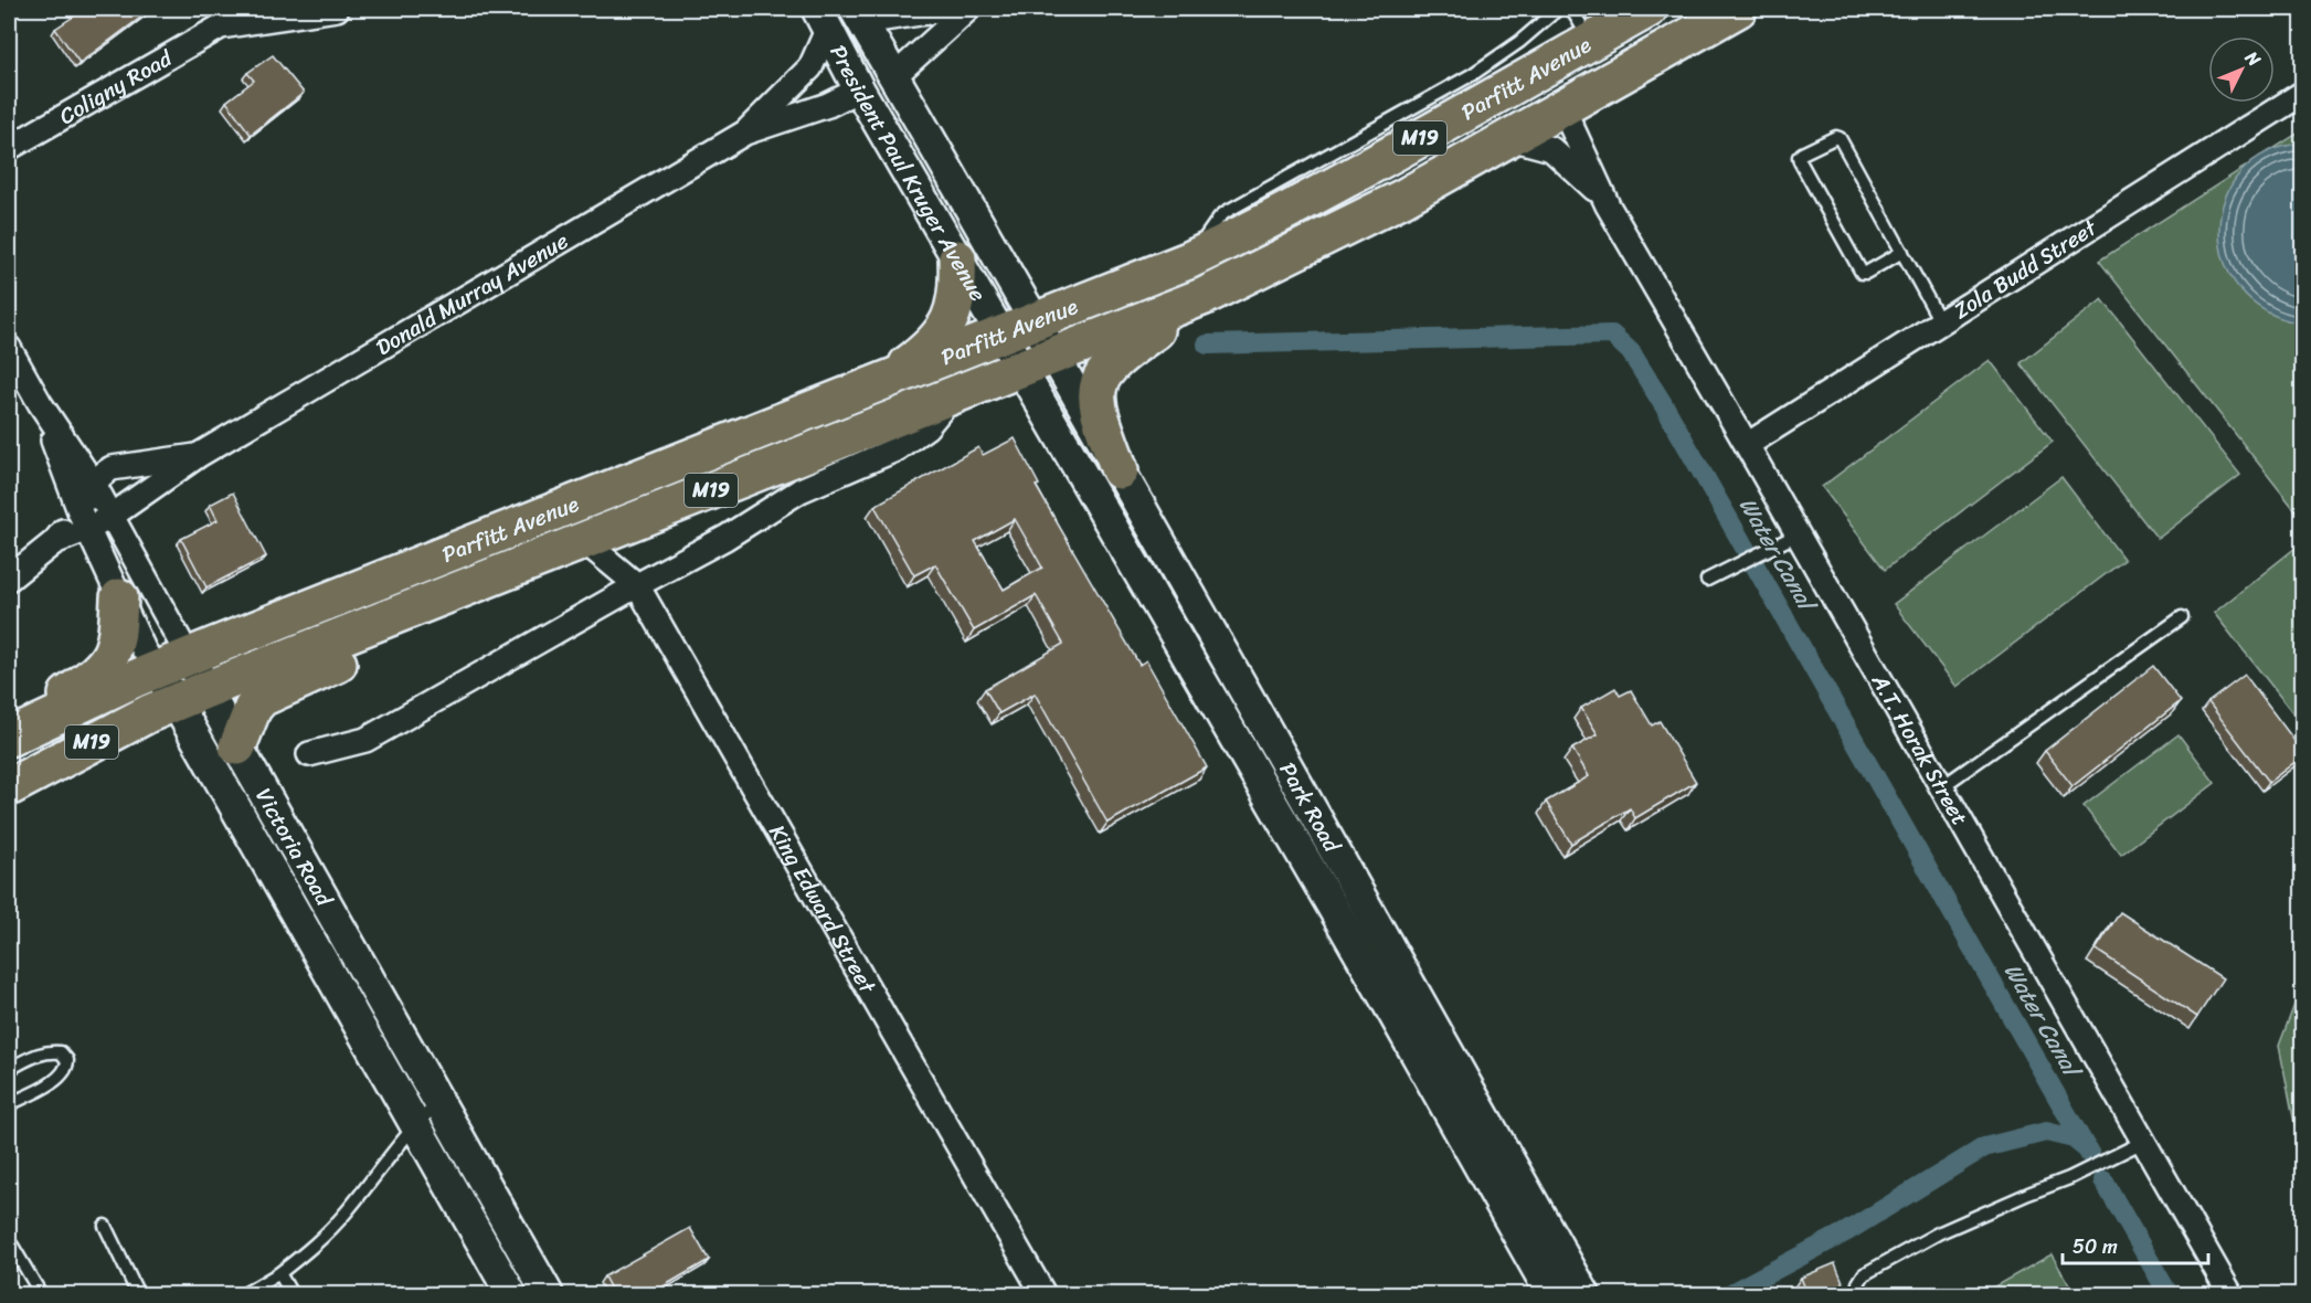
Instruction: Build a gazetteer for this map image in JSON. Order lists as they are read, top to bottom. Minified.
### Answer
{"streets":{"highway":["Parfitt Avenue","M19"],"street":["Coligny Road","President Paul Kruger Avenue","Zola Budd Street","Donald Murray Avenue","A.T. Horak Street","Park Road","Victoria Road","King Edward Street"]},"crossings":[["Parfitt Avenue","M19"],["Parfitt Avenue","President Paul Kruger Avenue"],["Parfitt Avenue","A.T. Horak Street"],["Parfitt Avenue","Park Road"],["Parfitt Avenue","Victoria Road"],["Parfitt Avenue","King Edward Street"],["M19","Victoria Road"],["President Paul Kruger Avenue","Donald Murray Avenue"],["President Paul Kruger Avenue","Park Road"],["Zola Budd Street","A.T. Horak Street"],["Donald Murray Avenue","Victoria Road"]],"water":["Water Canal"],"scale_bar":"50 m","north":"top right"}
